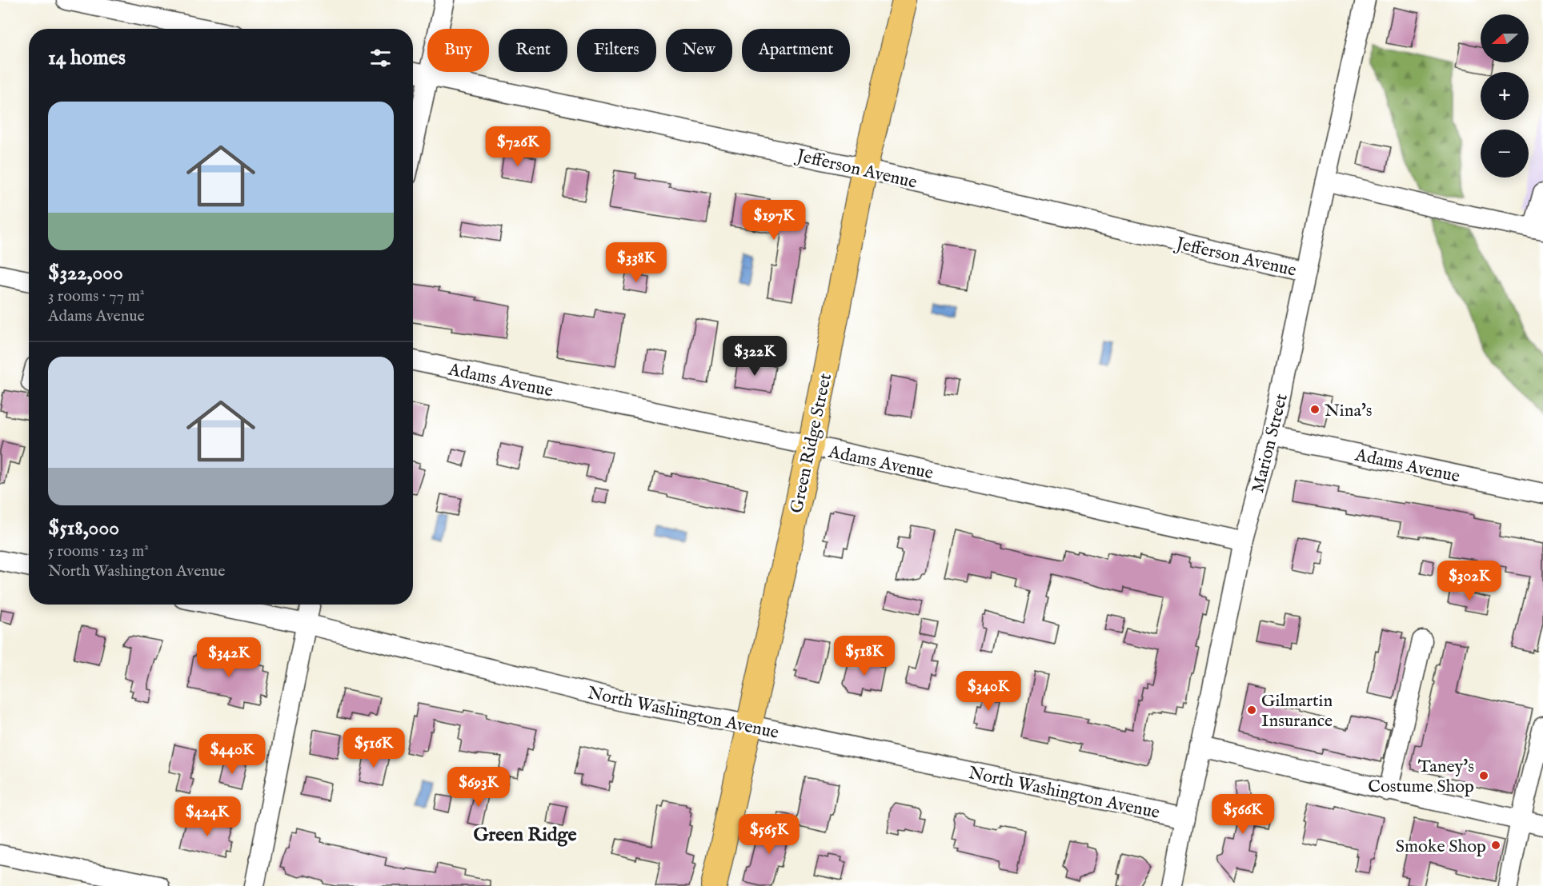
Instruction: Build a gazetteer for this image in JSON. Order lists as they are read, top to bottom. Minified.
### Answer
{"streets":{"main road":["Green Ridge Street"],"street":["Jefferson Avenue","Adams Avenue","Marion Street","North Washington Avenue"]},"crossings":[["Jefferson Avenue","Green Ridge Street"],["Jefferson Avenue","Marion Street"],["Adams Avenue","Green Ridge Street"],["Adams Avenue","Marion Street"],["Green Ridge Street","North Washington Avenue"],["Marion Street","North Washington Avenue"]],"districts":["Green Ridge"],"places":["Nina's","Gilmartin Insurance","Taney's Costume Shop","Smoke Shop"],"north":"left","page":{"map_buttons":["+","−"],"chip":["Buy","Rent","Filters","New","Apartment"],"heading":"14 homes","list":[{"name":"$322,000","note":"3 rooms · 77 m² · Adams Avenue"},{"name":"$518,000","note":"5 rooms · 123 m² · North Washington Avenue"}],"price":["$726K","$197K","$338K","$322K","$302K","$518K","$342K","$340K","$516K","$440K","$693K","$566K","$424K","$565K"]}}
